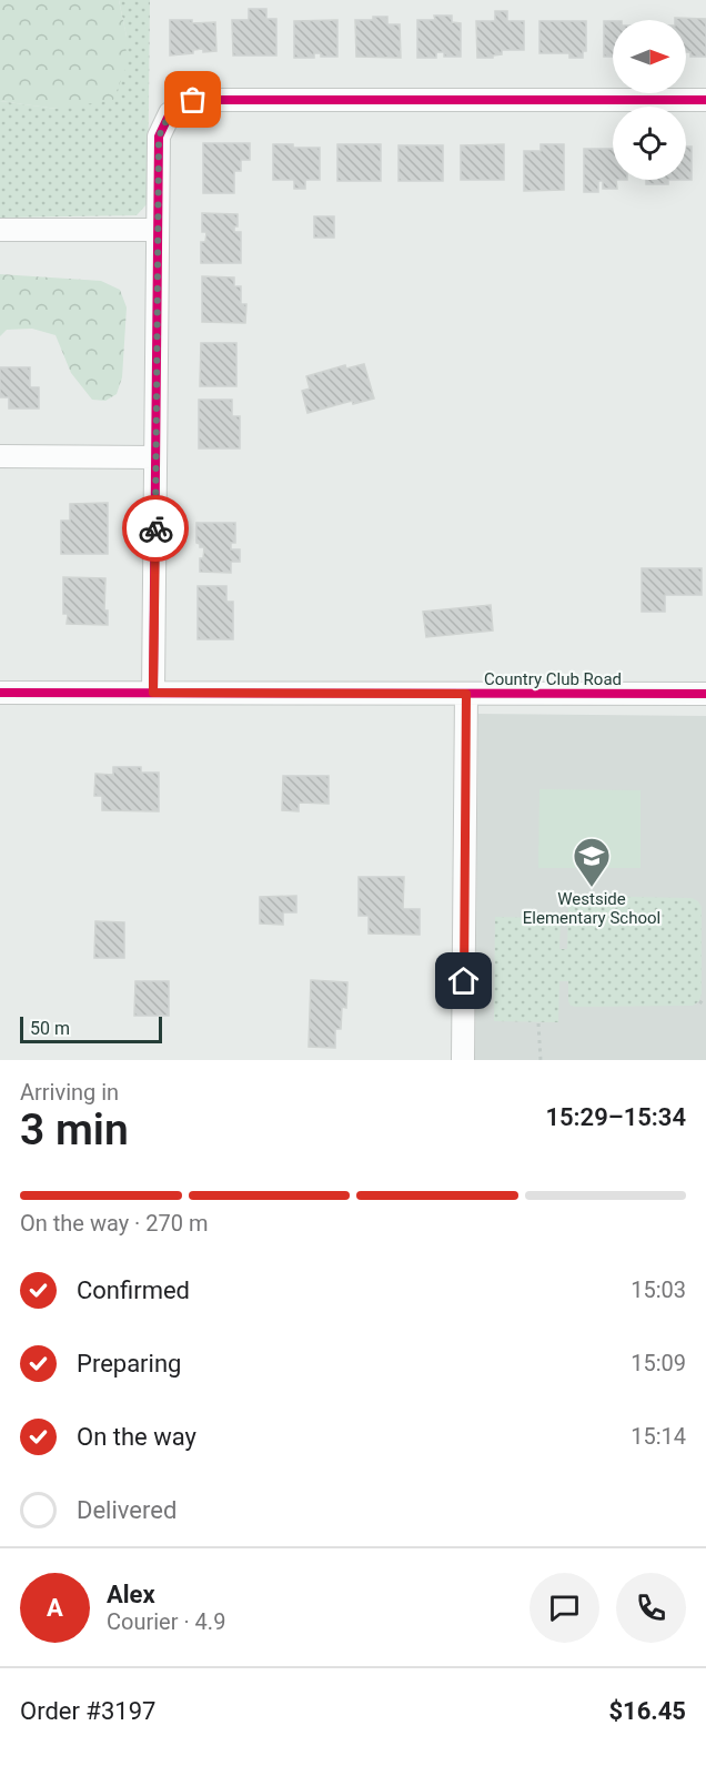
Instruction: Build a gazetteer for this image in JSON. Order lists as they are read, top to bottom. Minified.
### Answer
{"streets":{"street":["Country Club Road"]},"places":{"school or university":["Westside Elementary School"]},"scale_bar":"50 m","north":"right","page":{"scale":"50 m","heading":["3 min","Arriving in","15:29–15:34"],"panel":["Alex","Courier · 4.9","Order #3197","$16.45"],"bar":"On the way · 270 m","list":[["Confirmed","15:03"],["Preparing","15:09"],["On the way","15:14"],"Delivered"],"round":"A"}}
